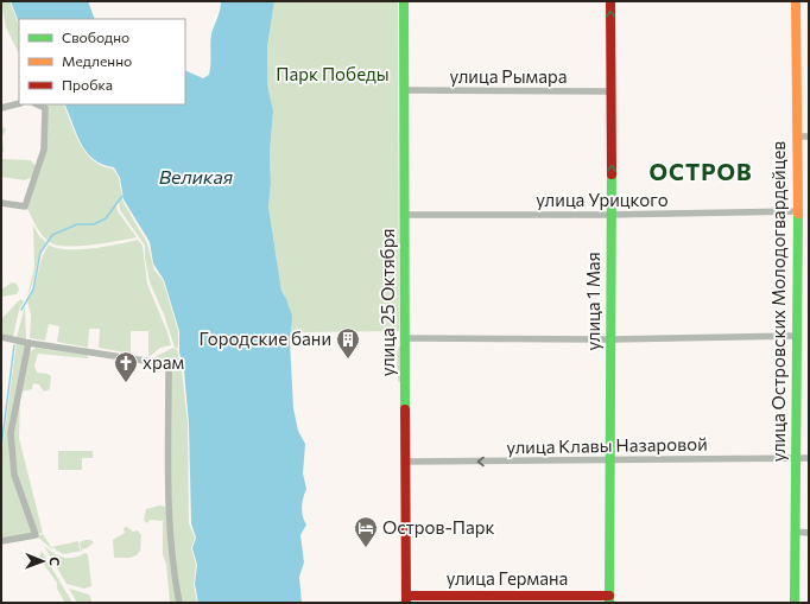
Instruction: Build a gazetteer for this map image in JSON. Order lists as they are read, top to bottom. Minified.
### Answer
{"streets":{"main road":["улица 1 Мая","улица Островских Молодогвардейцев","улица 25 Октября","улица Германа"],"street":["улица Рымара","улица Урицкого","улица Клавы Назаровой"]},"crossings":[["улица Рымара","улица 1 Мая"],["улица Рымара","улица 25 Октября"],["улица Урицкого","улица 1 Мая"],["улица Урицкого","улица Островских Молодогвардейцев"],["улица Урицкого","улица 25 Октября"],["улица 1 Мая","улица Клавы Назаровой"],["улица 1 Мая","улица Германа"],["улица Островских Молодогвардейцев","улица Клавы Назаровой"],["улица 25 Октября","улица Клавы Назаровой"],["улица 25 Октября","улица Германа"]],"one_way":["улица 1 Мая","улица Клавы Назаровой"],"districts":["ОСТРОВ"],"water":["Великая"],"parks":["Парк Победы"],"places":{"building":["Городские бани"],"church":["храм"],"hotel":["Остров-Парк"]},"legend":["Свободно","Медленно","Пробка"],"north":"right"}
